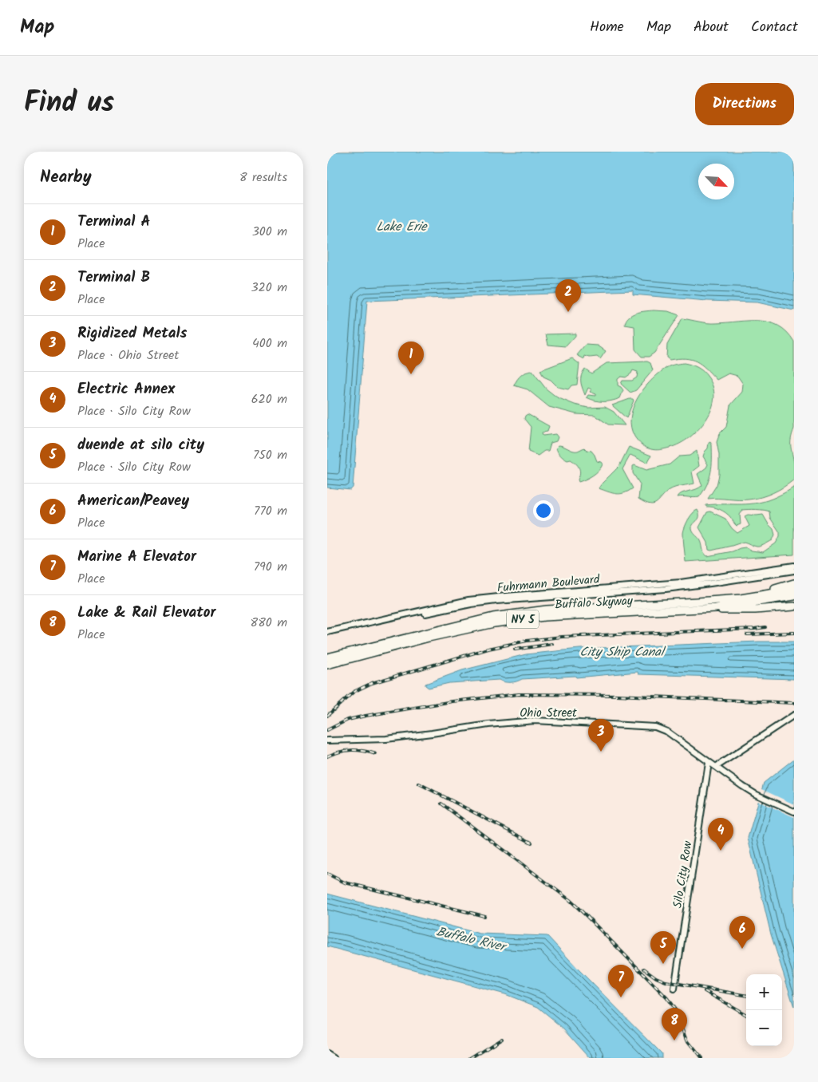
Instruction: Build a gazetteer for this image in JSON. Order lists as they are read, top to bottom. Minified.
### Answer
{"streets":{"highway":["Buffalo Skyway","NY 5"],"street":["Fuhrmann Boulevard","Ohio Street","Silo City Row"]},"crossings":[["Ohio Street","Silo City Row"]],"water":["Lake Erie","City Ship Canal","Buffalo River"],"north":"bottom right","page":{"header":"Map","nav":["Home","Map","About","Contact"],"title":"Find us","buttons":"Directions","heading":["Nearby","8 results"],"list":[{"mark":"1","name":"Terminal A","note":"Place","value":"300 m"},{"mark":"2","name":"Terminal B","note":"Place","value":"320 m"},{"mark":"3","name":"Rigidized Metals","note":"Place · Ohio Street","value":"400 m"},{"mark":"4","name":"Electric Annex","note":"Place · Silo City Row","value":"620 m"},{"mark":"5","name":"duende at silo city","note":"Place · Silo City Row","value":"750 m"},{"mark":"6","name":"American/Peavey","note":"Place","value":"770 m"},{"mark":"7","name":"Marine A Elevator","note":"Place","value":"790 m"},{"mark":"8","name":"Lake & Rail Elevator","note":"Place","value":"880 m"}],"pins":["2","1","3","4","6","5","7","8"],"map_buttons":["+","−"]}}
